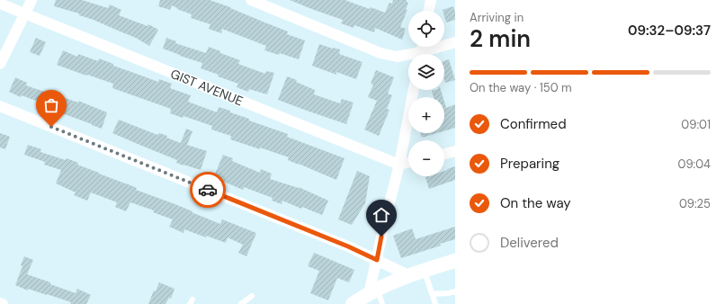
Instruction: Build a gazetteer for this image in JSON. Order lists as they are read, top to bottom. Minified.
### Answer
{"streets":{"street":["GIST AVENUE"]},"page":{"heading":["2 min","Arriving in","09:32–09:37"],"map_buttons":["+","−"],"bar":"On the way · 150 m","list":[["Confirmed","09:01"],["Preparing","09:04"],["On the way","09:25"],"Delivered"]}}
